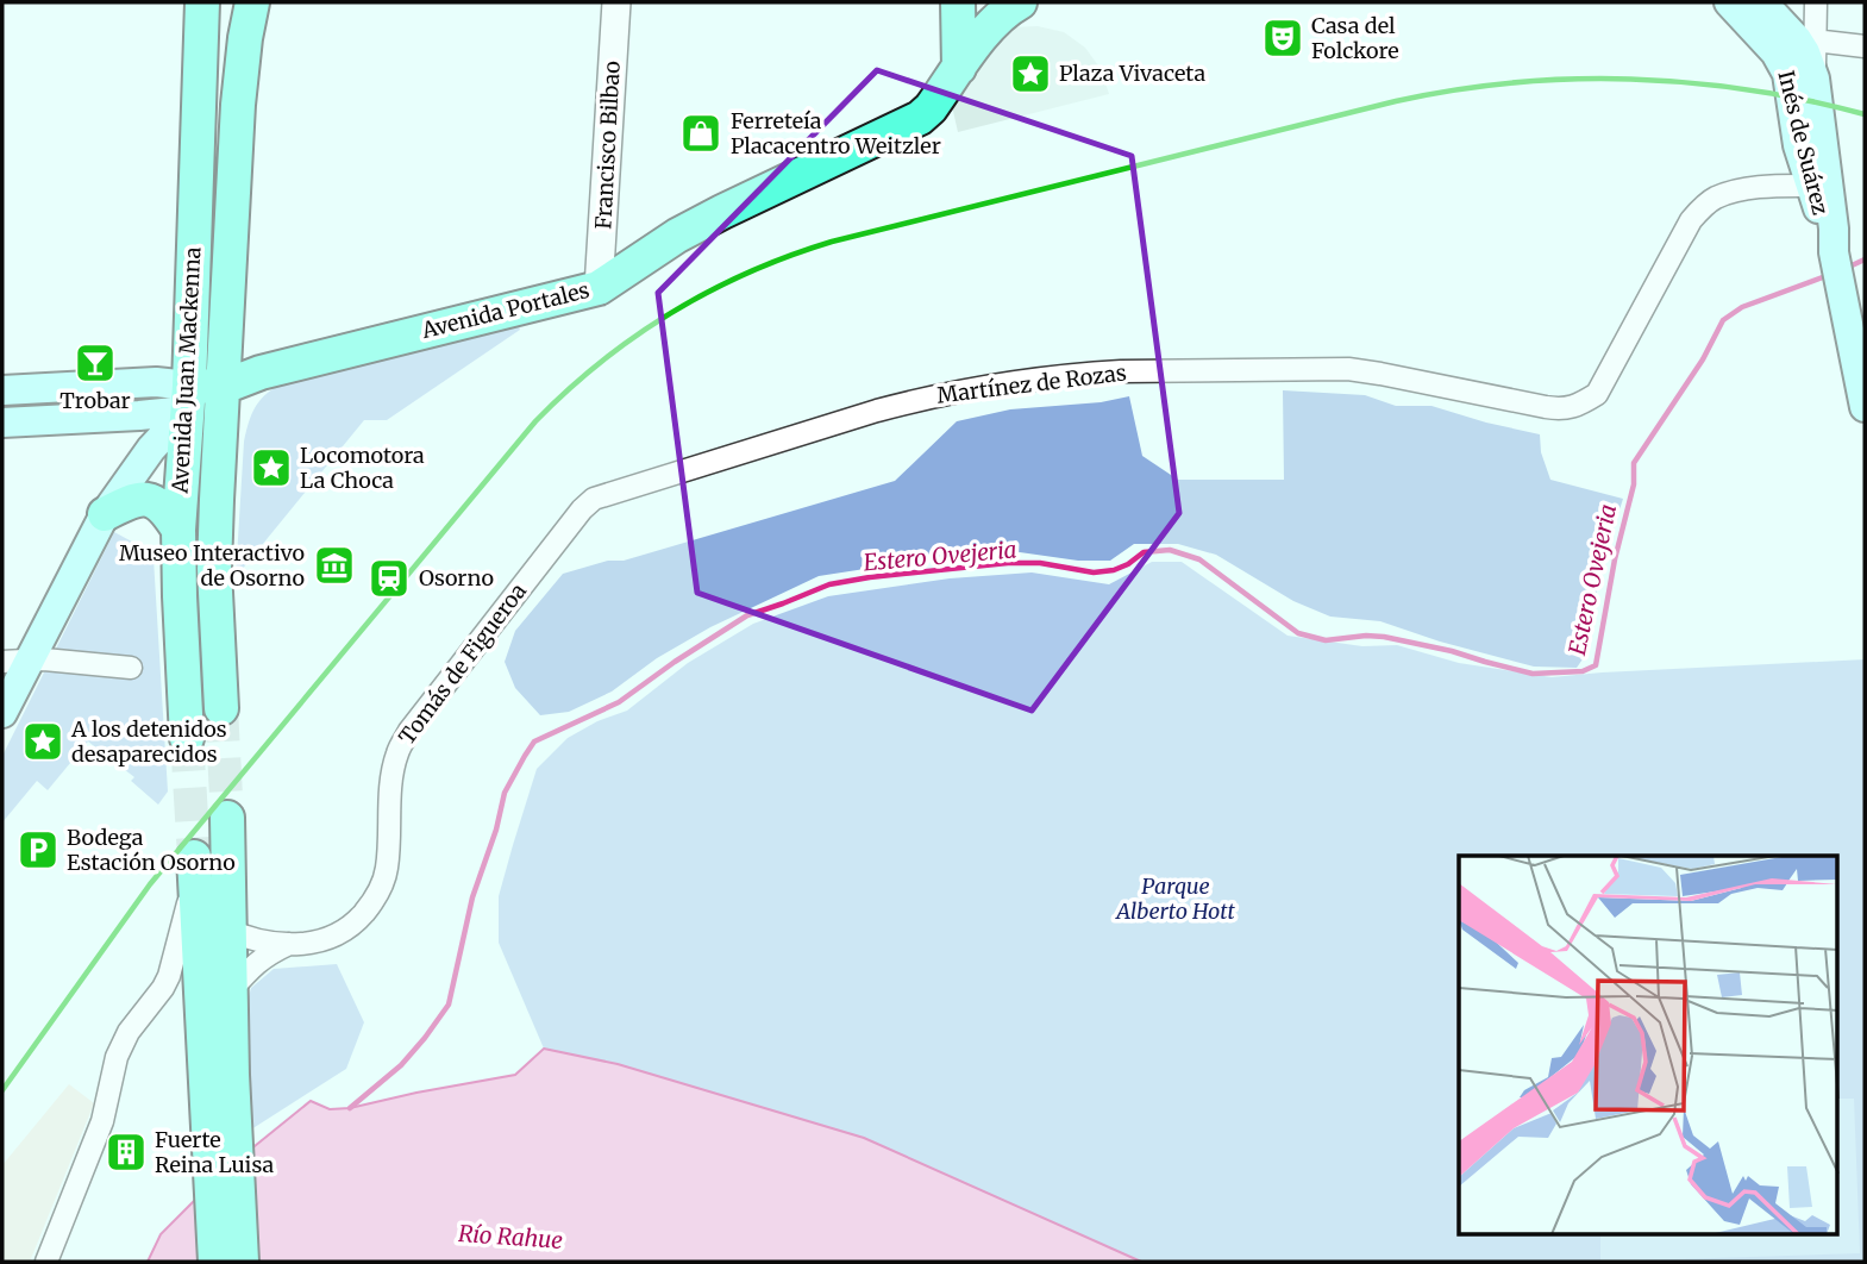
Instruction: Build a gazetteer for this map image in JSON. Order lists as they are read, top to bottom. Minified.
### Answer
{"streets":{"main road":["Inés de Suárez","Avenida Portales","Avenida Juan Mackenna"],"street":["Francisco Bilbao","Martínez de Rozas","Tomás de Figueroa"]},"crossings":[["Inés de Suárez","Martínez de Rozas"],["Francisco Bilbao","Avenida Portales"],["Avenida Portales","Avenida Juan Mackenna"],["Martínez de Rozas","Tomás de Figueroa"]],"water":["Estero Ovejeria","Río Rahue"],"parks":["Parque Alberto Hott"],"places":{"theatre":["Casa del Folckore"],"place":["Plaza Vivaceta","Locomotora La Choca","A los detenidos desaparecidos"],"shop":["Ferreteía Placacentro Weitzler"],"bar":["Trobar"],"museum":["Museo Interactivo de Osorno"],"station":["Osorno"],"parking":["Bodega Estación Osorno"],"building":["Fuerte Reina Luisa"]}}
